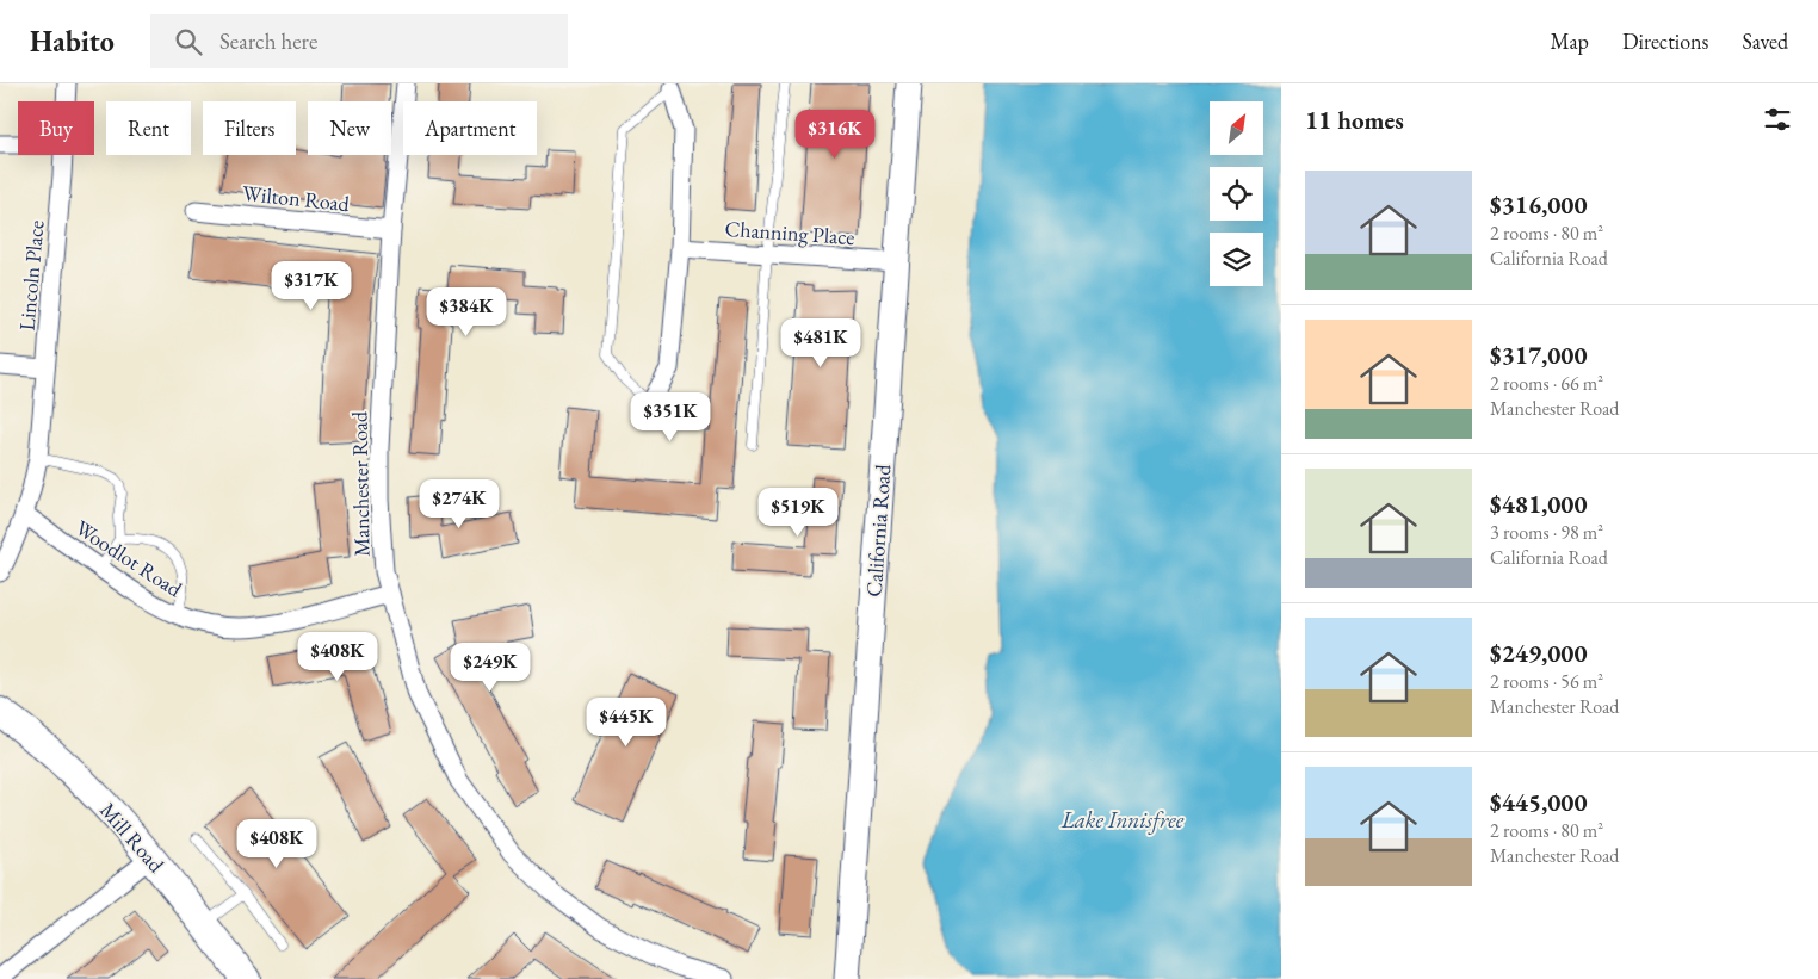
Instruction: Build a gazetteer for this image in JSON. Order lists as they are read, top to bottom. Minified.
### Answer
{"streets":{"main road":["California Road","Mill Road"],"street":["Wilton Road","Channing Place","Lincoln Place","Manchester Road","Woodlot Road"]},"crossings":[["Wilton Road","Manchester Road"],["Channing Place","California Road"],["Lincoln Place","Woodlot Road"],["Manchester Road","Woodlot Road"]],"water":["Lake Innisfree"],"north":"top right","page":{"header":"Habito","search":"Search here","nav":["Map","Directions","Saved"],"heading":"11 homes","chip":["Buy","Rent","Filters","New","Apartment"],"price":["$316K","$317K","$384K","$481K","$351K","$274K","$519K","$408K","$249K","$445K","$408K"],"list":[{"name":"$316,000","note":"2 rooms · 80 m² · California Road"},{"name":"$317,000","note":"2 rooms · 66 m² · Manchester Road"},{"name":"$481,000","note":"3 rooms · 98 m² · California Road"},{"name":"$249,000","note":"2 rooms · 56 m² · Manchester Road"},{"name":"$445,000","note":"2 rooms · 80 m² · Manchester Road"}]}}
